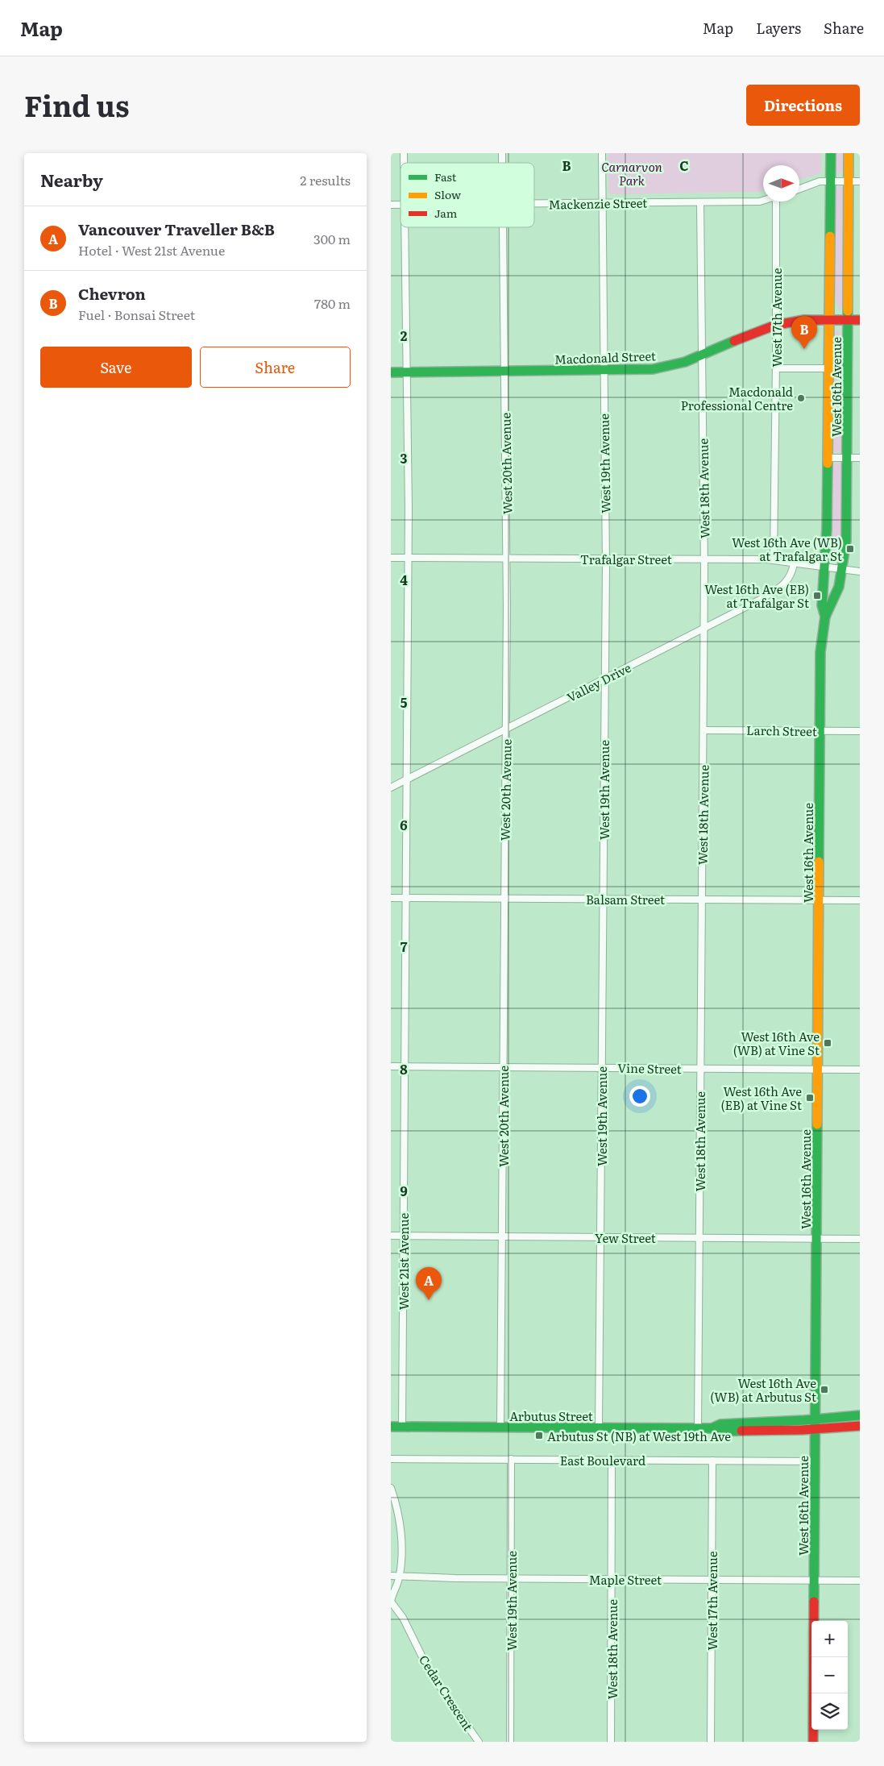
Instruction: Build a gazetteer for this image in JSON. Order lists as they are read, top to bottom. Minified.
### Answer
{"streets":{"main road":["Macdonald Street","West 16th Avenue","Arbutus Street"],"street":["Mackenzie Street","West 17th Avenue","West 20th Avenue","West 19th Avenue","West 18th Avenue","Trafalgar Street","Valley Drive","Larch Street","Balsam Street","Vine Street","Yew Street","West 21st Avenue","East Boulevard","Maple Street","Cedar Crescent"]},"crossings":[["Mackenzie Street","West 19th Avenue"],["Mackenzie Street","West 18th Avenue"],["West 17th Avenue","Macdonald Street"],["West 17th Avenue","Trafalgar Street"],["West 17th Avenue","East Boulevard"],["West 17th Avenue","Maple Street"],["Macdonald Street","West 16th Avenue"],["Macdonald Street","West 20th Avenue"],["Macdonald Street","West 19th Avenue"],["Macdonald Street","West 18th Avenue"],["Macdonald Street","West 21st Avenue"],["West 16th Avenue","Trafalgar Street"],["West 16th Avenue","Larch Street"],["West 16th Avenue","Balsam Street"],["West 16th Avenue","Vine Street"],["West 16th Avenue","Yew Street"],["West 16th Avenue","Arbutus Street"],["West 16th Avenue","East Boulevard"],["West 16th Avenue","Maple Street"],["West 20th Avenue","Trafalgar Street"],["West 20th Avenue","Valley Drive"],["West 20th Avenue","Balsam Street"],["West 20th Avenue","Vine Street"],["West 20th Avenue","Yew Street"],["West 20th Avenue","Arbutus Street"],["West 19th Avenue","Trafalgar Street"],["West 19th Avenue","Valley Drive"],["West 19th Avenue","Balsam Street"],["West 19th Avenue","Vine Street"],["West 19th Avenue","Yew Street"],["West 19th Avenue","Arbutus Street"],["West 19th Avenue","East Boulevard"],["West 19th Avenue","Maple Street"],["West 18th Avenue","Trafalgar Street"],["West 18th Avenue","Valley Drive"],["West 18th Avenue","Larch Street"],["West 18th Avenue","Balsam Street"],["West 18th Avenue","Vine Street"],["West 18th Avenue","Yew Street"],["West 18th Avenue","Arbutus Street"],["West 18th Avenue","East Boulevard"],["West 18th Avenue","Maple Street"],["Trafalgar Street","Valley Drive"],["Trafalgar Street","West 21st Avenue"],["Valley Drive","West 21st Avenue"],["Balsam Street","West 21st Avenue"],["Vine Street","West 21st Avenue"],["Yew Street","West 21st Avenue"],["West 21st Avenue","Arbutus Street"],["Maple Street","Cedar Crescent"]],"parks":["Carnarvon Park"],"places":{"other":["Macdonald Professional Centre"],"transit":["West 16th Ave (WB) at Trafalgar St","West 16th Ave (EB) at Trafalgar St","West 16th Ave (WB) at Vine St","West 16th Ave (EB) at Vine St","West 16th Ave (WB) at Arbutus St","Arbutus St (NB) at West 19th Ave"]},"legend":["Fast","Slow","Jam"],"north":"right","page":{"header":"Map","nav":["Map","Layers","Share"],"title":"Find us","buttons":["Directions",["Save","Share"]],"heading":["Nearby","2 results"],"list":[{"mark":"A","name":"Vancouver Traveller B&B","note":"Hotel · West 21st Avenue","value":"300 m"},{"mark":"B","name":"Chevron","note":"Fuel · Bonsai Street","value":"780 m"}],"pins":["B","A"],"map_buttons":["+","−"]},"grid":{"columns":["B","C"],"rows":["2","3","4","5","6","7","8","9"]}}
